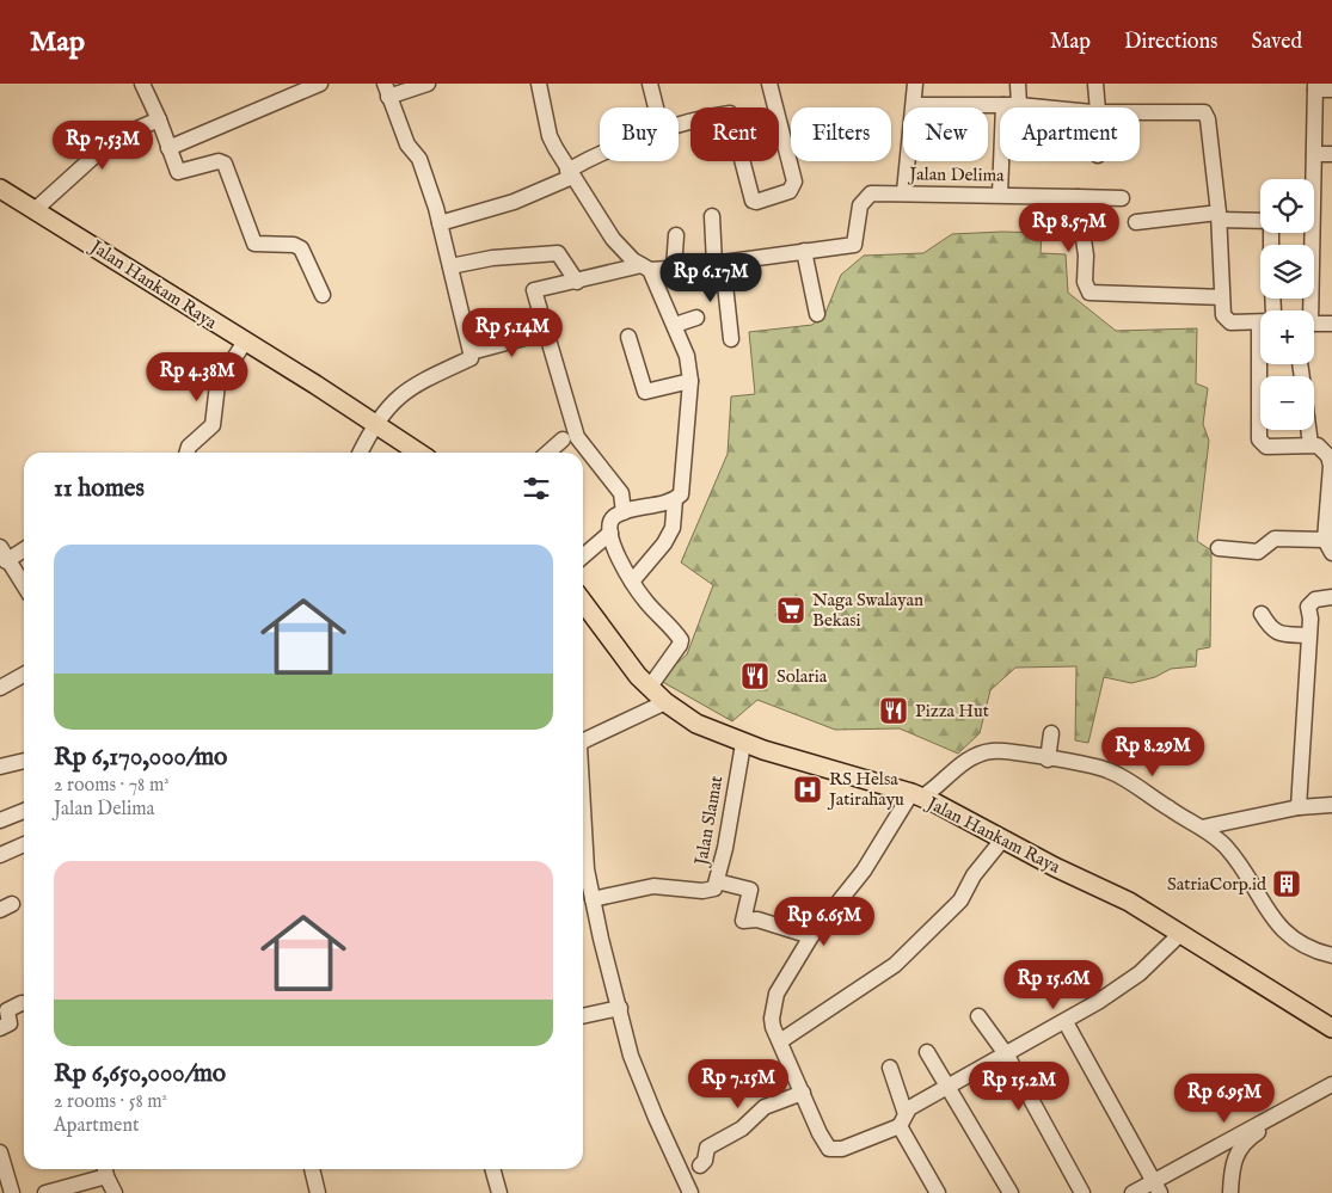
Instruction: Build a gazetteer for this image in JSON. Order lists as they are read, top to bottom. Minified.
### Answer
{"streets":{"main road":["Jalan Hankam Raya"],"street":["Jalan Delima","Jalan Slamat"]},"crossings":[["Jalan Hankam Raya","Jalan Slamat"]],"places":{"supermarket":["Naga Swalayan Bekasi"],"restaurant":["Solaria","Pizza Hut"],"hospital":["RS Helsa Jatirahayu"],"building":["SatriaCorp.id"]},"page":{"header":"Map","nav":["Map","Directions","Saved"],"chip":["Buy","Rent","Filters","New","Apartment"],"price":["Rp 7.53M","Rp 8.57M","Rp 6.17M","Rp 5.14M","Rp 4.38M","Rp 8.29M","Rp 6.65M","Rp 15.6M","Rp 7.15M","Rp 15.2M","Rp 6.95M"],"map_buttons":["+","−"],"heading":"11 homes","list":[{"name":"Rp 6,170,000/mo","note":"2 rooms · 78 m² · Jalan Delima"},{"name":"Rp 6,650,000/mo","note":"2 rooms · 58 m² · Apartment"}]}}
